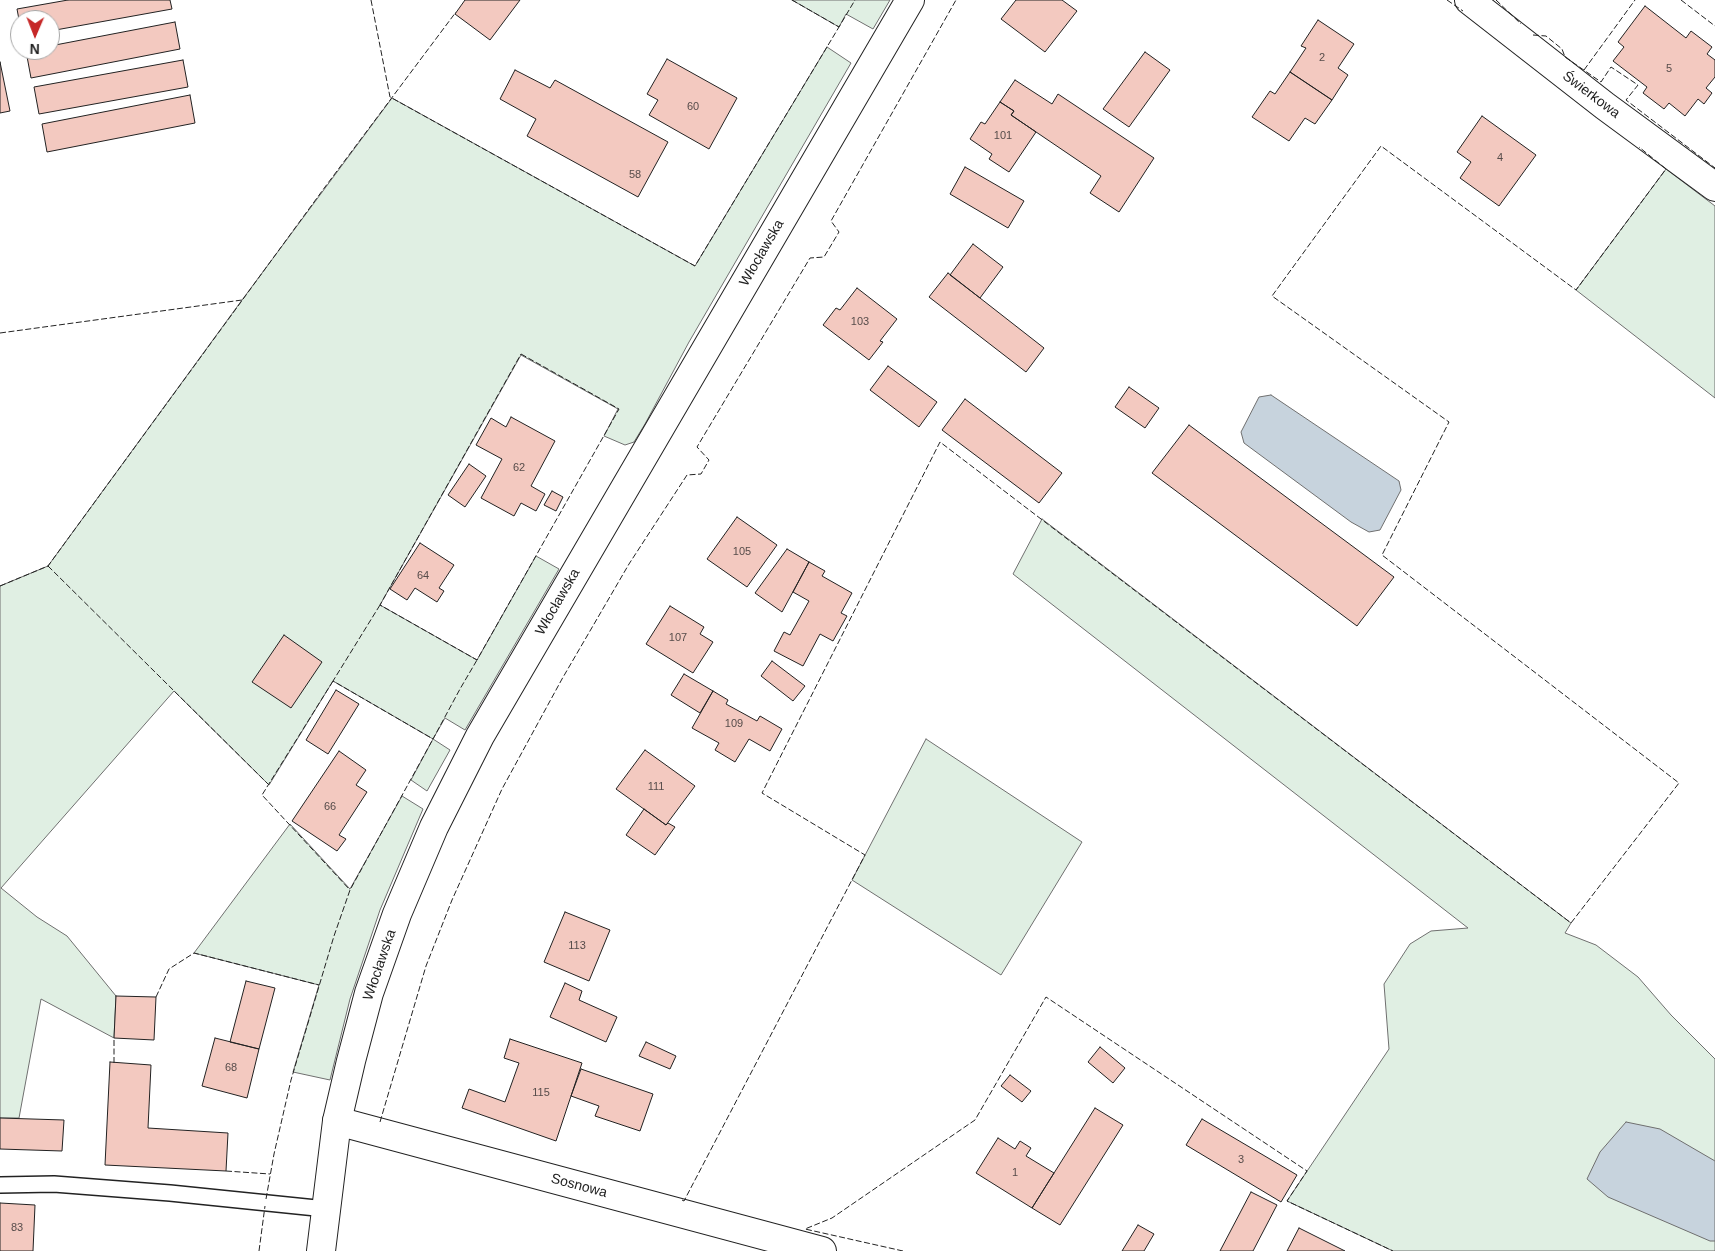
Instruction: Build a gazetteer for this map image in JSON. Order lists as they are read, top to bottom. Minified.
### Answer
{"streets":{"main road":["Świerkowa","Włocławska","Sosnowa"]},"crossings":[["Włocławska","Sosnowa"]],"house_numbers":["2","5","60","101","4","58","103","62","105","64","107","109","111","66","113","68","115","3","1","83"],"north":"bottom"}
